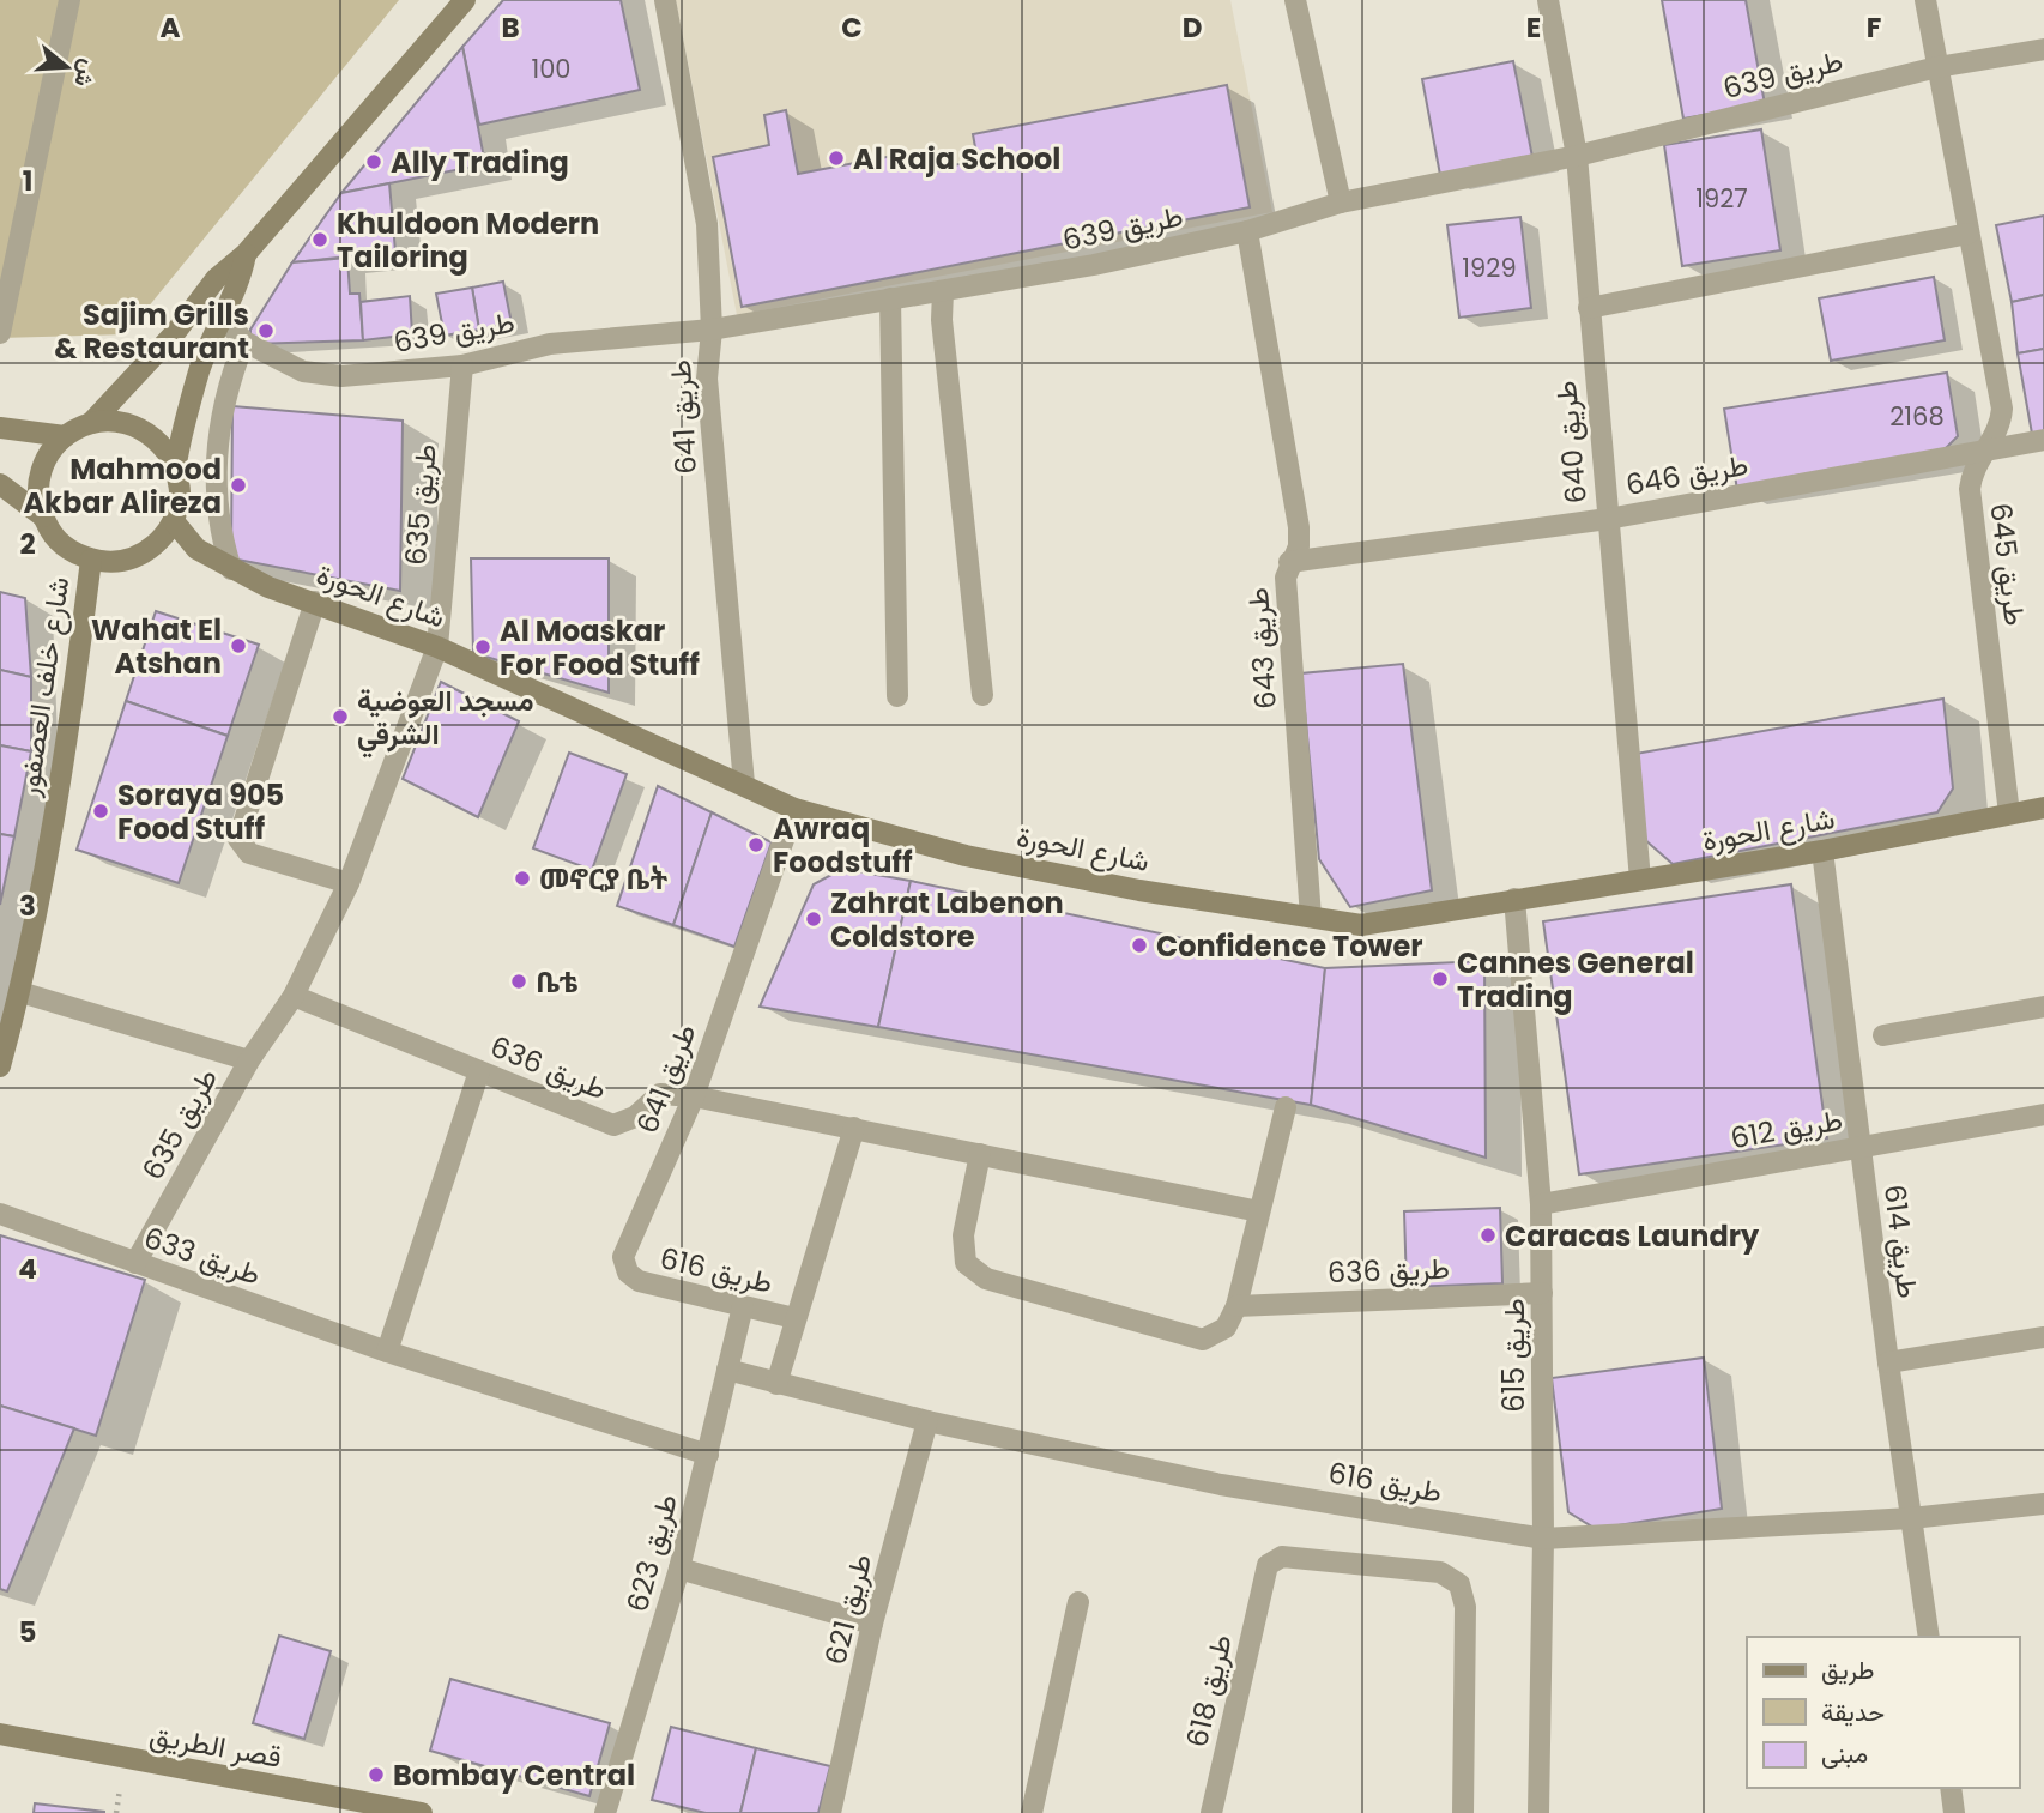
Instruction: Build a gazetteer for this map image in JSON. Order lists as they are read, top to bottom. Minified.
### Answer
{"streets":{"street":["طريق 639","طريق 641","طريق 640","طريق 646","طريق 635","طريق 645","شارع الحورة","طريق 643","شارع خلف العصفور","طريق 636","طريق 612","طريق 614","طريق 633","طريق 616","طريق 615","طريق 623","طريق 621","طريق 618","قصر الطريق"]},"crossings":[["طريق 639","طريق 641"],["طريق 639","طريق 640"],["طريق 639","طريق 635"],["طريق 639","طريق 645"],["طريق 639","طريق 643"],["طريق 641","شارع الحورة"],["طريق 641","طريق 636"],["طريق 641","طريق 616"],["طريق 640","طريق 646"],["طريق 640","شارع الحورة"],["طريق 646","طريق 645"],["طريق 646","طريق 643"],["طريق 635","شارع الحورة"],["طريق 635","طريق 636"],["طريق 635","طريق 633"],["طريق 645","شارع الحورة"],["شارع الحورة","طريق 643"],["شارع الحورة","شارع خلف العصفور"],["شارع الحورة","طريق 614"],["شارع الحورة","طريق 615"],["طريق 636","طريق 615"],["طريق 612","طريق 614"],["طريق 612","طريق 615"],["طريق 614","طريق 616"],["طريق 633","طريق 623"],["طريق 616","طريق 615"],["طريق 616","طريق 623"],["طريق 616","طريق 621"]],"places":["Al Raja School","Ally Trading","Khuldoon Modern Tailoring","Sajim Grills & Restaurant","Mahmood Akbar Alireza","Wahat El Atshan","Al Moaskar For Food Stuff","مسجد العوضية الشرقي","Soraya 905 Food Stuff","Awraq Foodstuff","መኖርያ ቤት","Zahrat Labenon Coldstore","Confidence Tower","Cannes General Trading","ቤቴ","Caracas Laundry","Bombay Central"],"house_numbers":["100","1927","1929","2168"],"legend":["طريق","حديقة","مبنى"],"north":"right","grid":{"columns":["A","B","C","D","E","F"],"rows":["1","2","3","4","5"]}}
